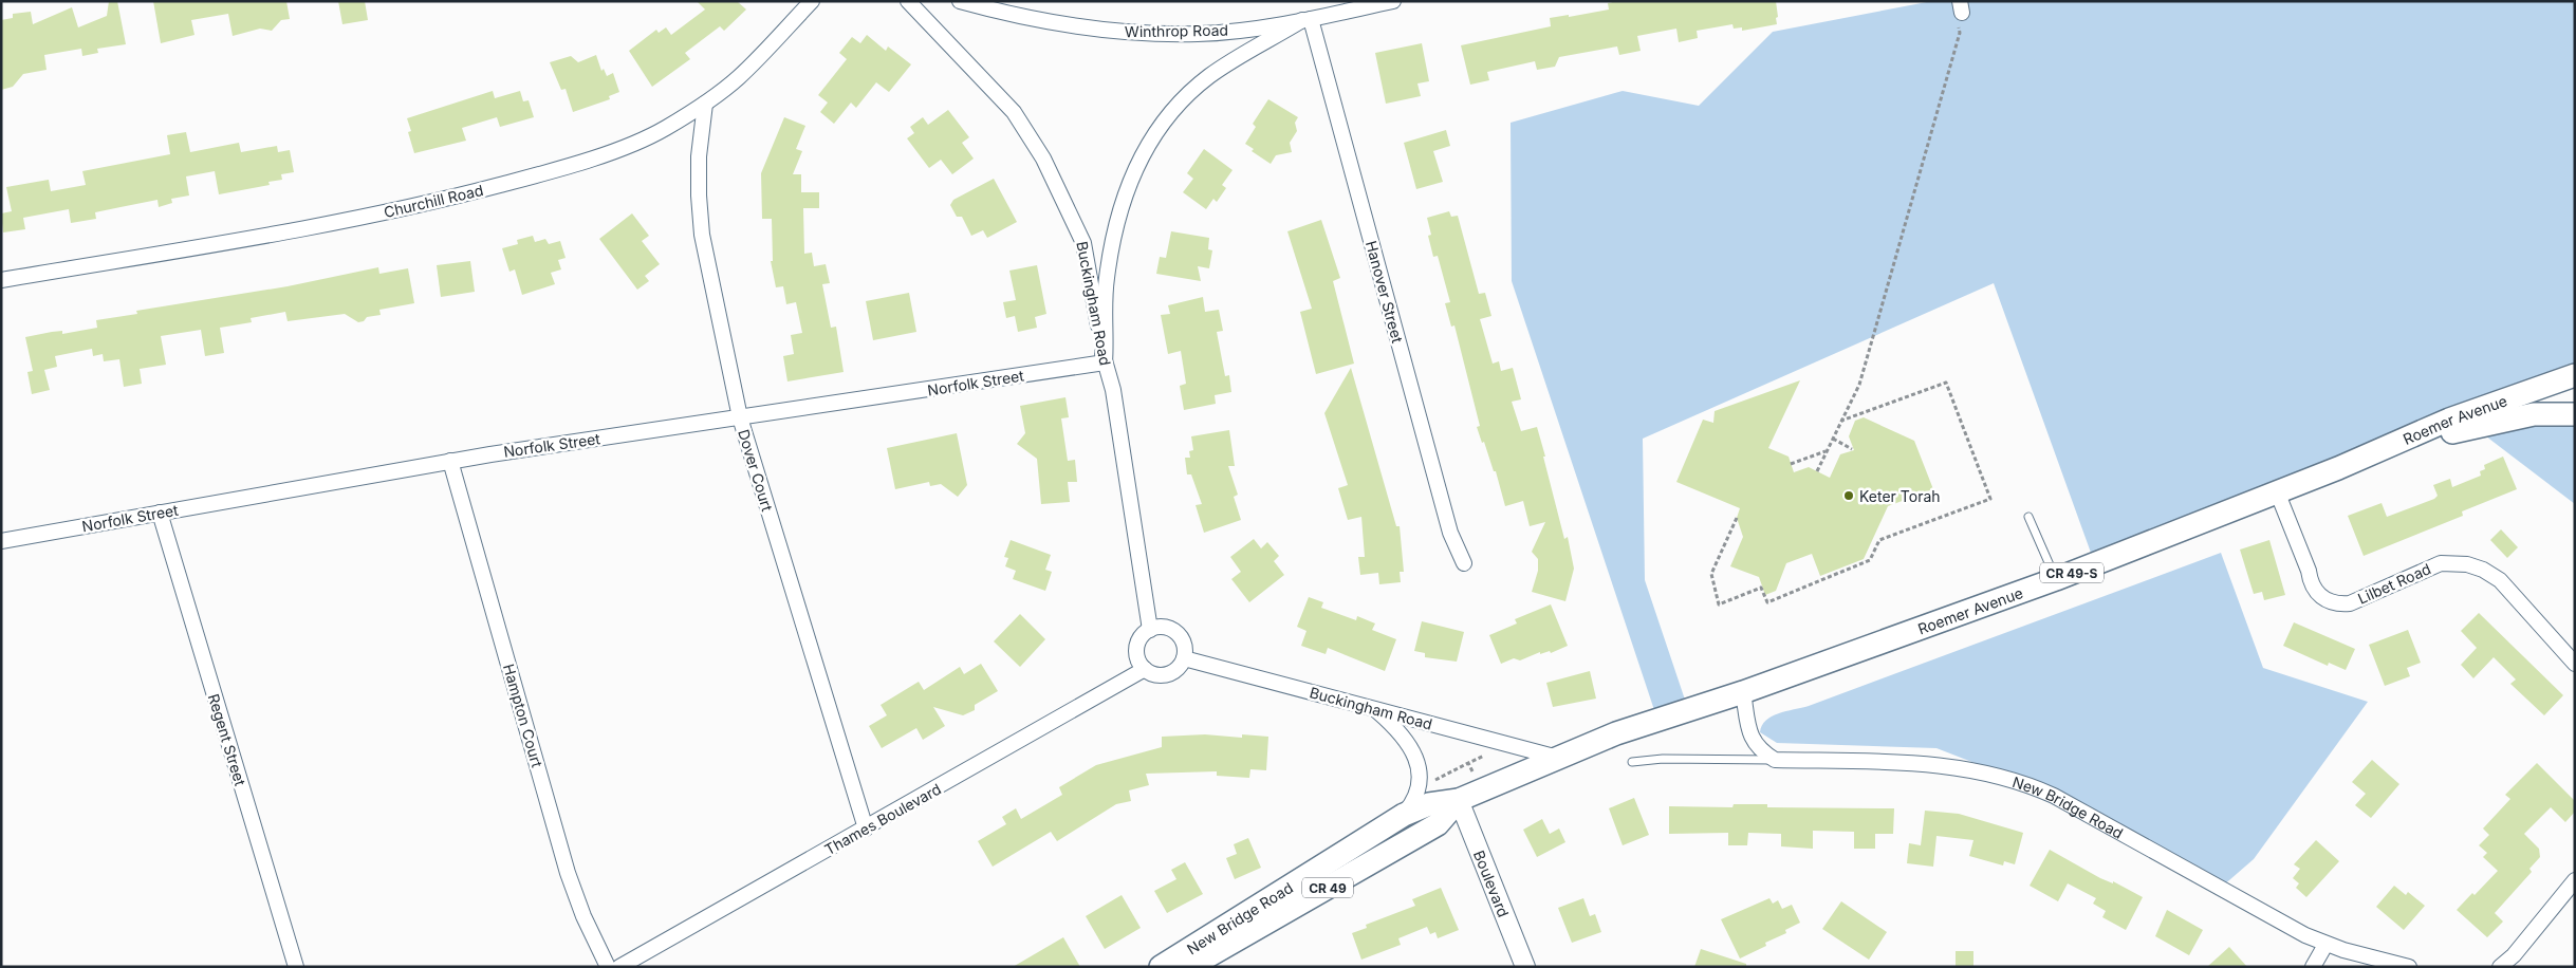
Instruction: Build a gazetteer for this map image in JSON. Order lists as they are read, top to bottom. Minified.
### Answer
{"streets":{"main road":["Roemer Avenue","CR 49-S","New Bridge Road","CR 49"],"street":["Winthrop Road","Churchill Road","Hanover Street","Buckingham Road","Norfolk Street","Dover Court","Lilbet Road","Hampton Court","Regent Street","Thames Boulevard","Boulevard"]},"crossings":[["Winthrop Road","Hanover Street"],["Churchill Road","Dover Court"],["Buckingham Road","Norfolk Street"],["Buckingham Road","Roemer Avenue"],["Buckingham Road","New Bridge Road"],["Buckingham Road","Thames Boulevard"],["Norfolk Street","Dover Court"],["Norfolk Street","Hampton Court"],["Norfolk Street","Regent Street"],["Roemer Avenue","Lilbet Road"],["Roemer Avenue","New Bridge Road"],["Dover Court","Thames Boulevard"],["New Bridge Road","Boulevard"]],"places":["Keter Torah"]}
